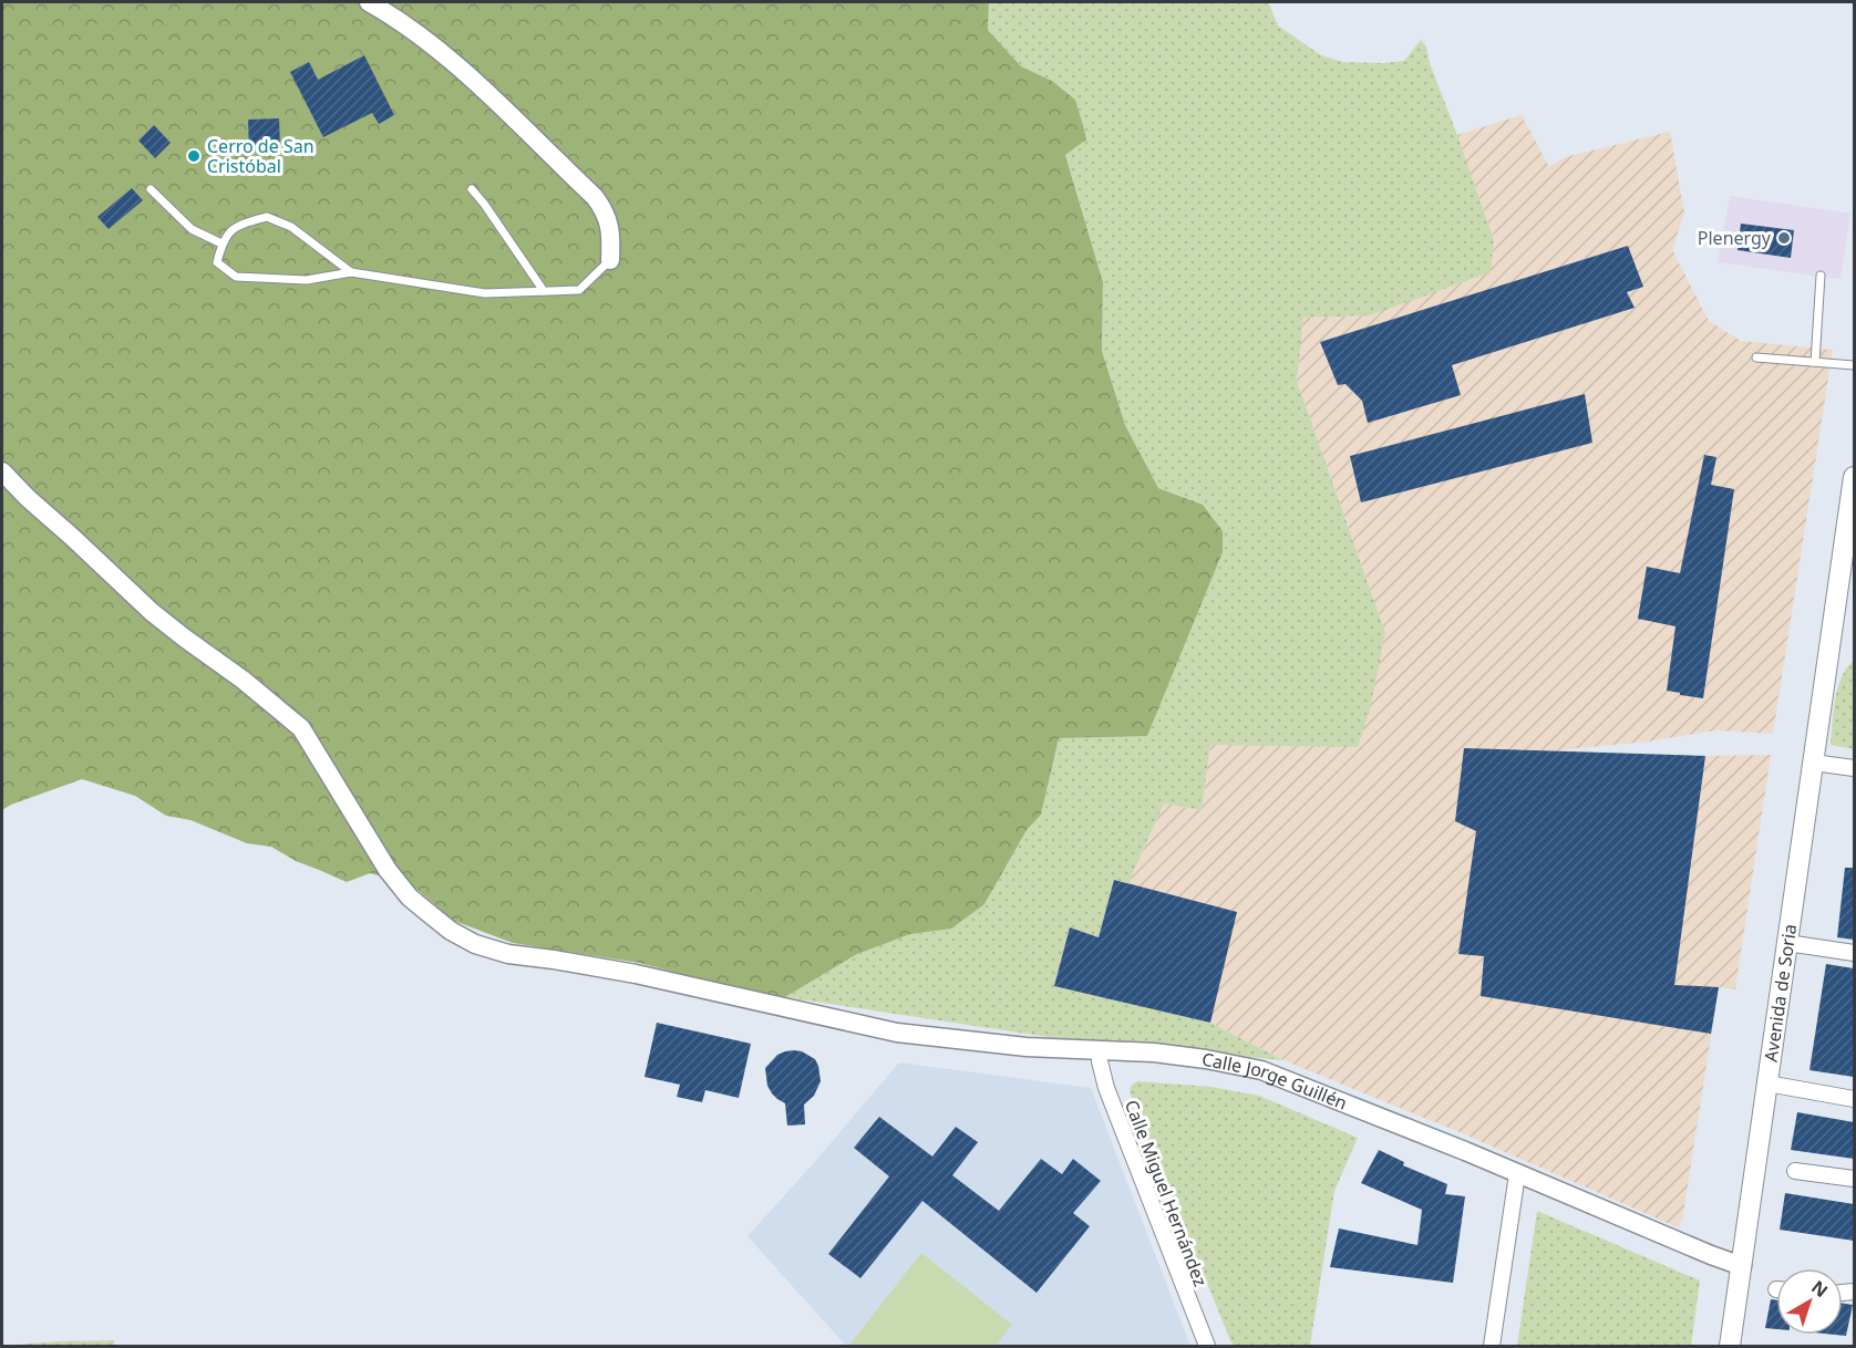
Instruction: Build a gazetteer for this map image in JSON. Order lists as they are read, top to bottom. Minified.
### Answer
{"streets":{"main road":["Avenida de Soria"],"street":["Calle Jorge Guillén","Calle Miguel Hernández"]},"crossings":[["Avenida de Soria","Calle Jorge Guillén"],["Calle Jorge Guillén","Calle Miguel Hernández"]],"places":["Cerro de San Cristóbal","Plenergy"],"north":"top right"}
